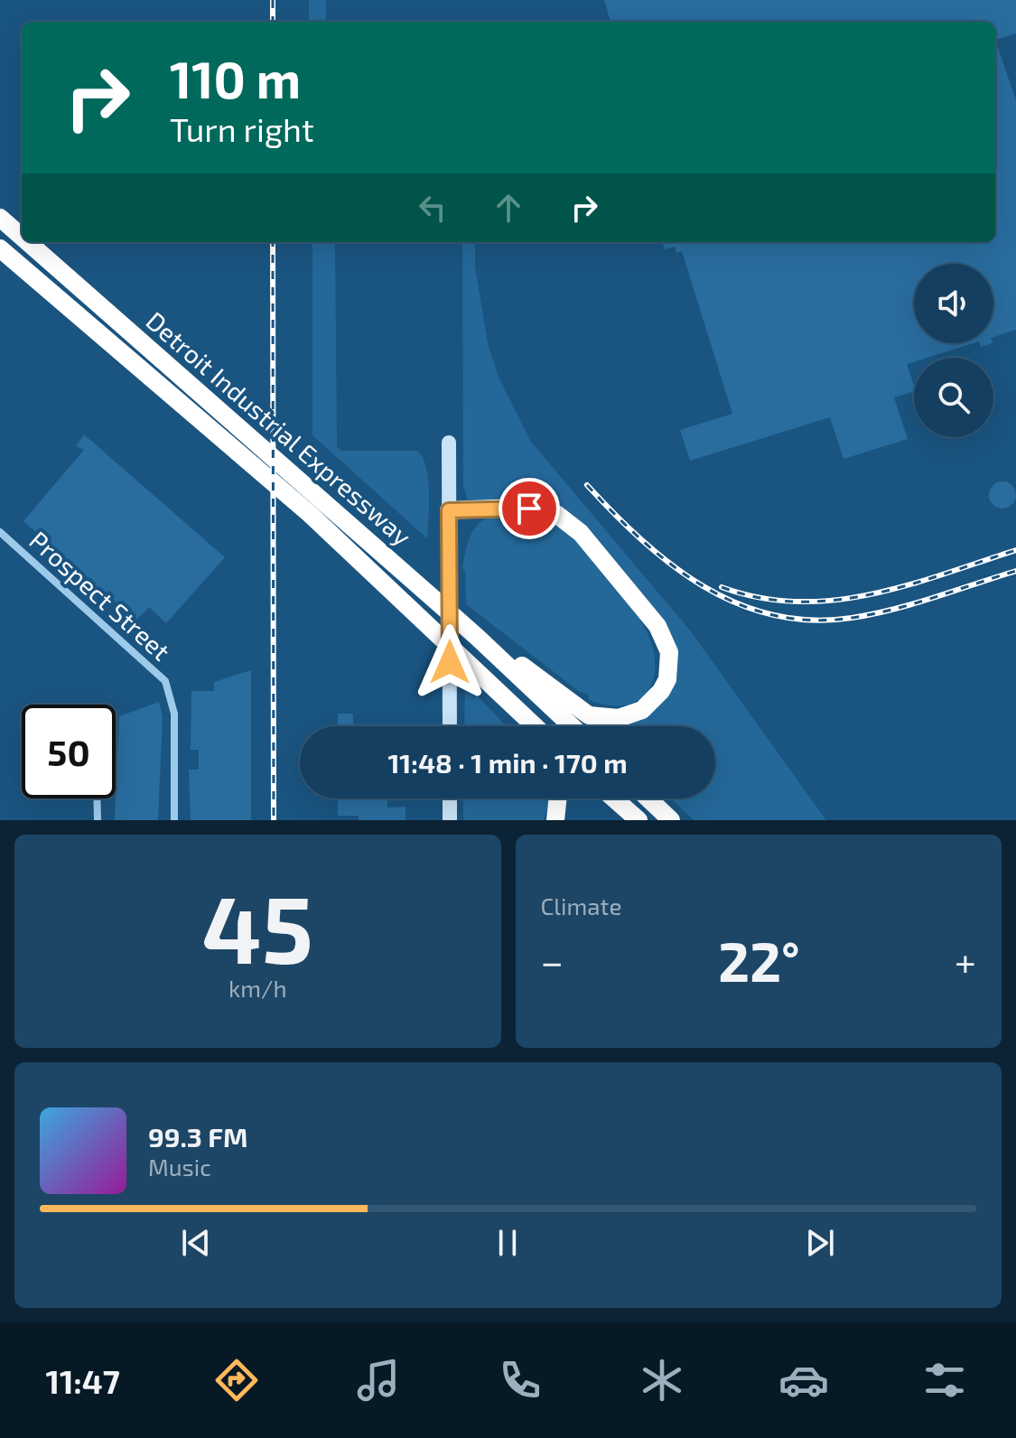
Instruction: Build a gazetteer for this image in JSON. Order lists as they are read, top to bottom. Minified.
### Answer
{"streets":{"highway":["Detroit Industrial Expressway"],"street":["Prospect Street"]},"page":{"turn":["110 m","Turn right"],"limit":"50","trip":"11:48 · 1 min · 170 m","tile":[["45","km/h"],"Climate"],"heat":["−","22°","+"],"song":["99.3 FM","Music"],"tabs":"11:47"}}
